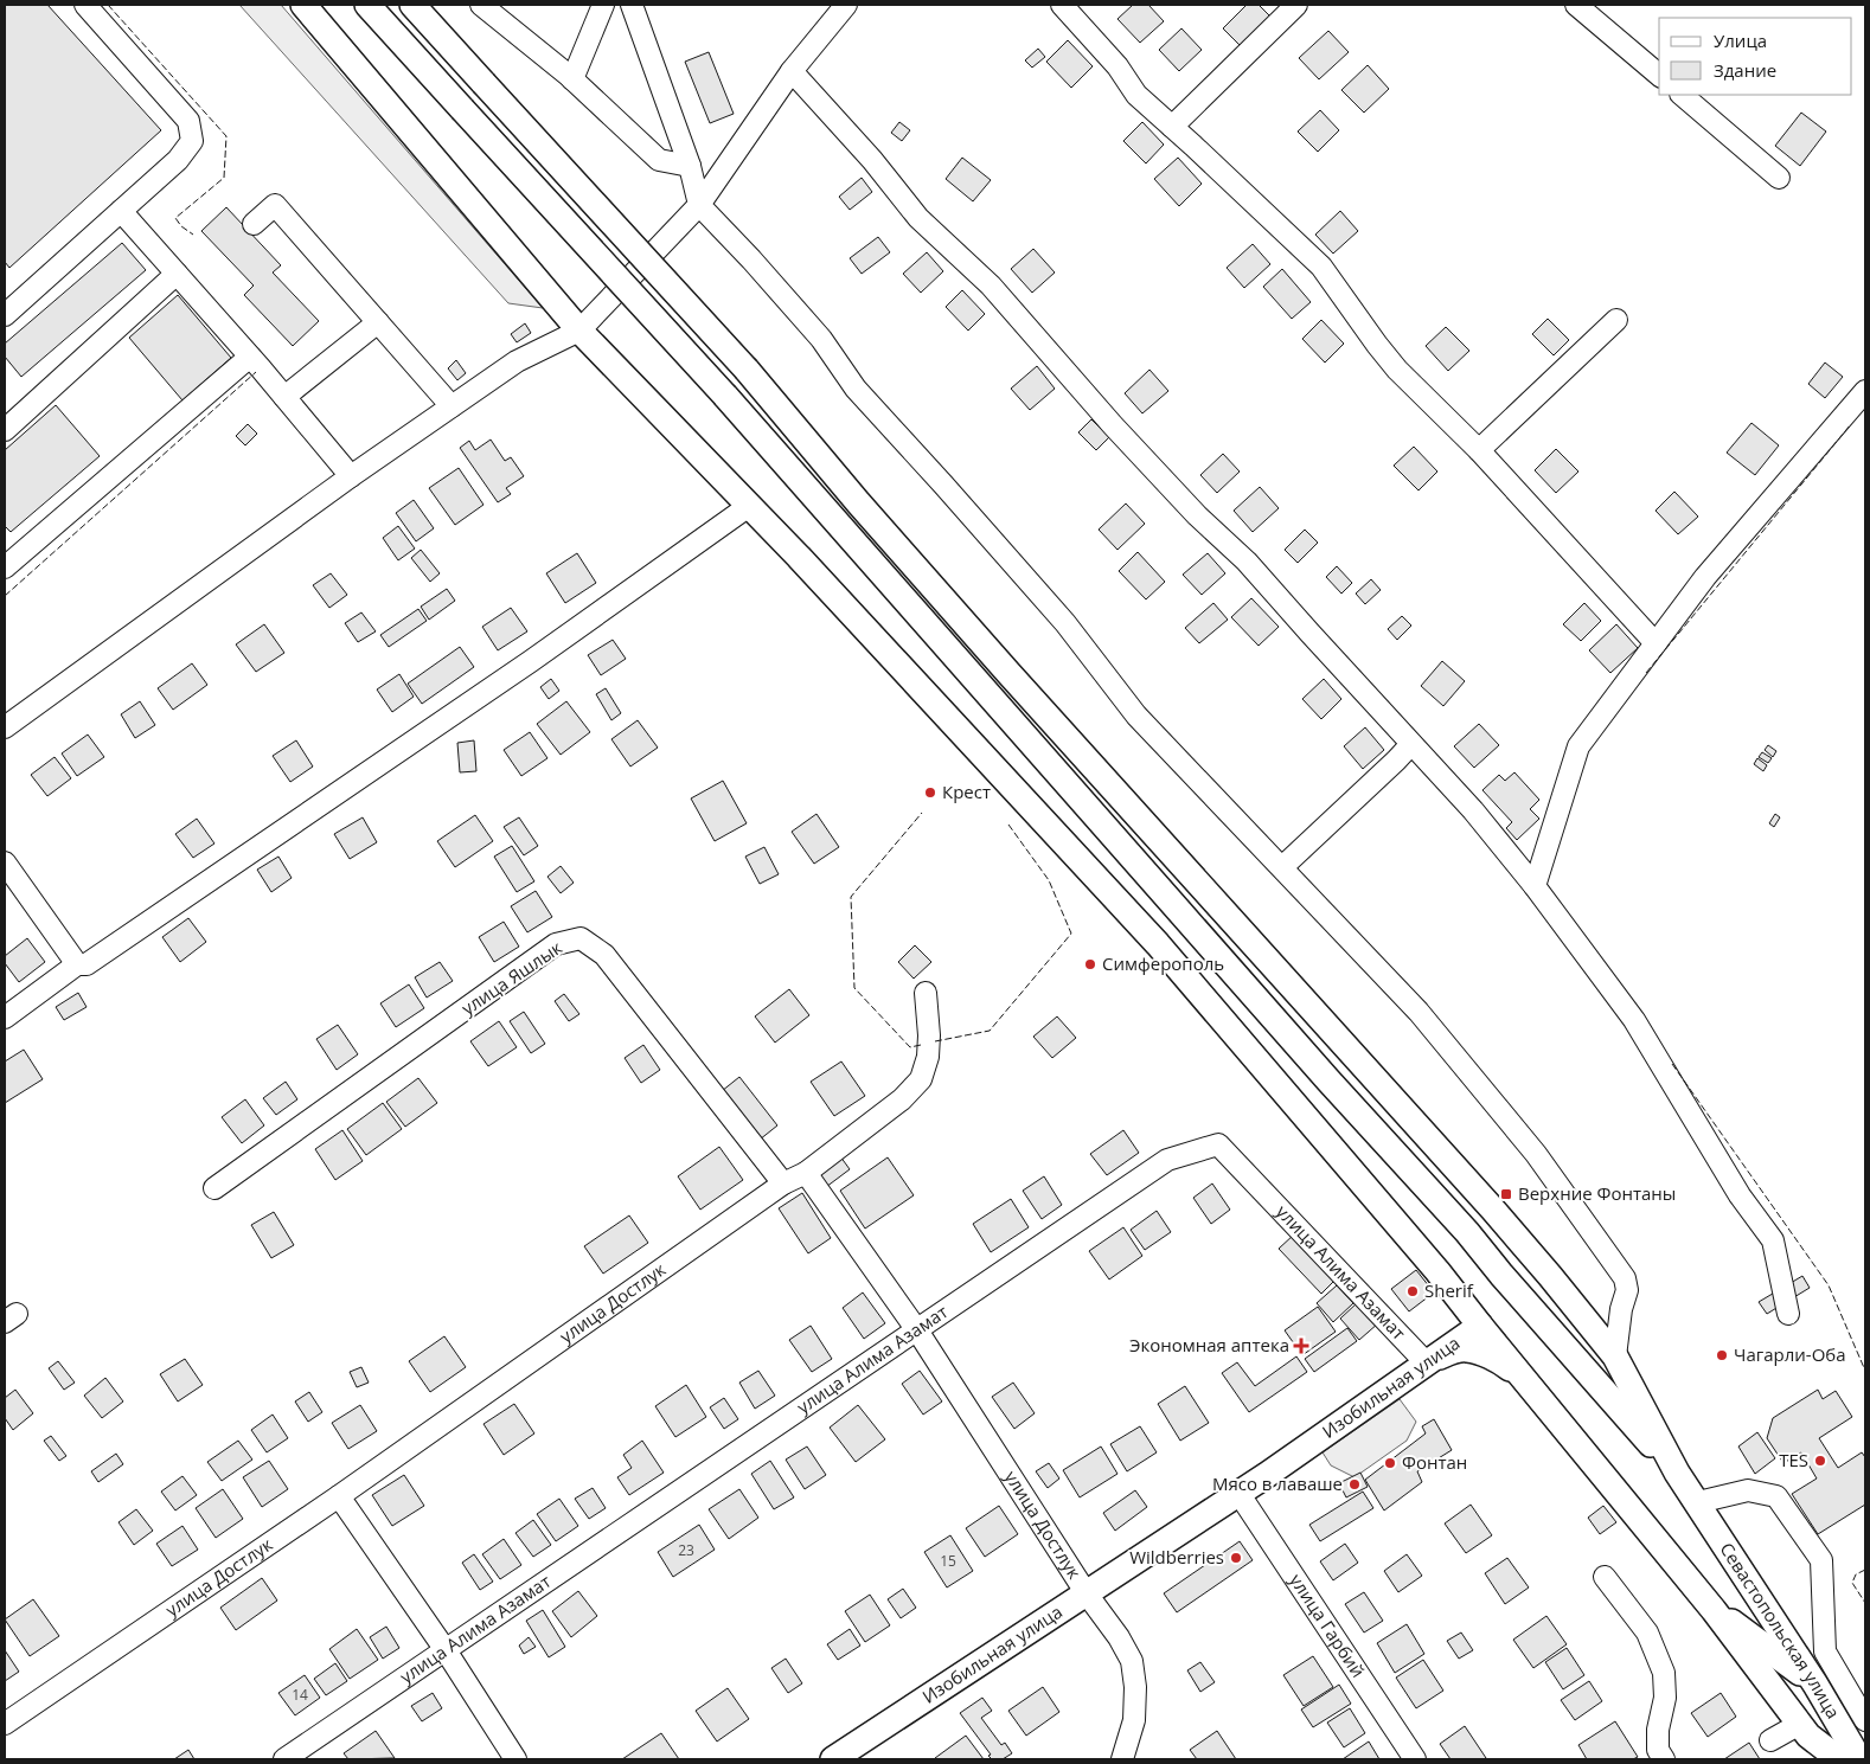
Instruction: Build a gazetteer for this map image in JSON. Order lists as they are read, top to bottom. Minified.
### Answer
{"streets":{"main road":["Изобильная улица","Севастопольская улица"],"street":["улица Яшлык","улица Алима Азамат","улица Достлук","улица Гарбий"]},"crossings":[["улица Яшлык","улица Достлук"],["улица Алима Азамат","улица Достлук"],["улица Алима Азамат","Изобильная улица"],["улица Достлук","Изобильная улица"],["Изобильная улица","улица Гарбий"]],"places":{"other":["Крест","Симферополь","Sherif","Чагарли-Оба","TES","Фонтан","Мясо в лаваше","Wildberries"],"transit":["Верхние Фонтаны"],"health":["Экономная аптека"]},"house_numbers":["23","15","14"],"legend":["Улица","Здание"]}
